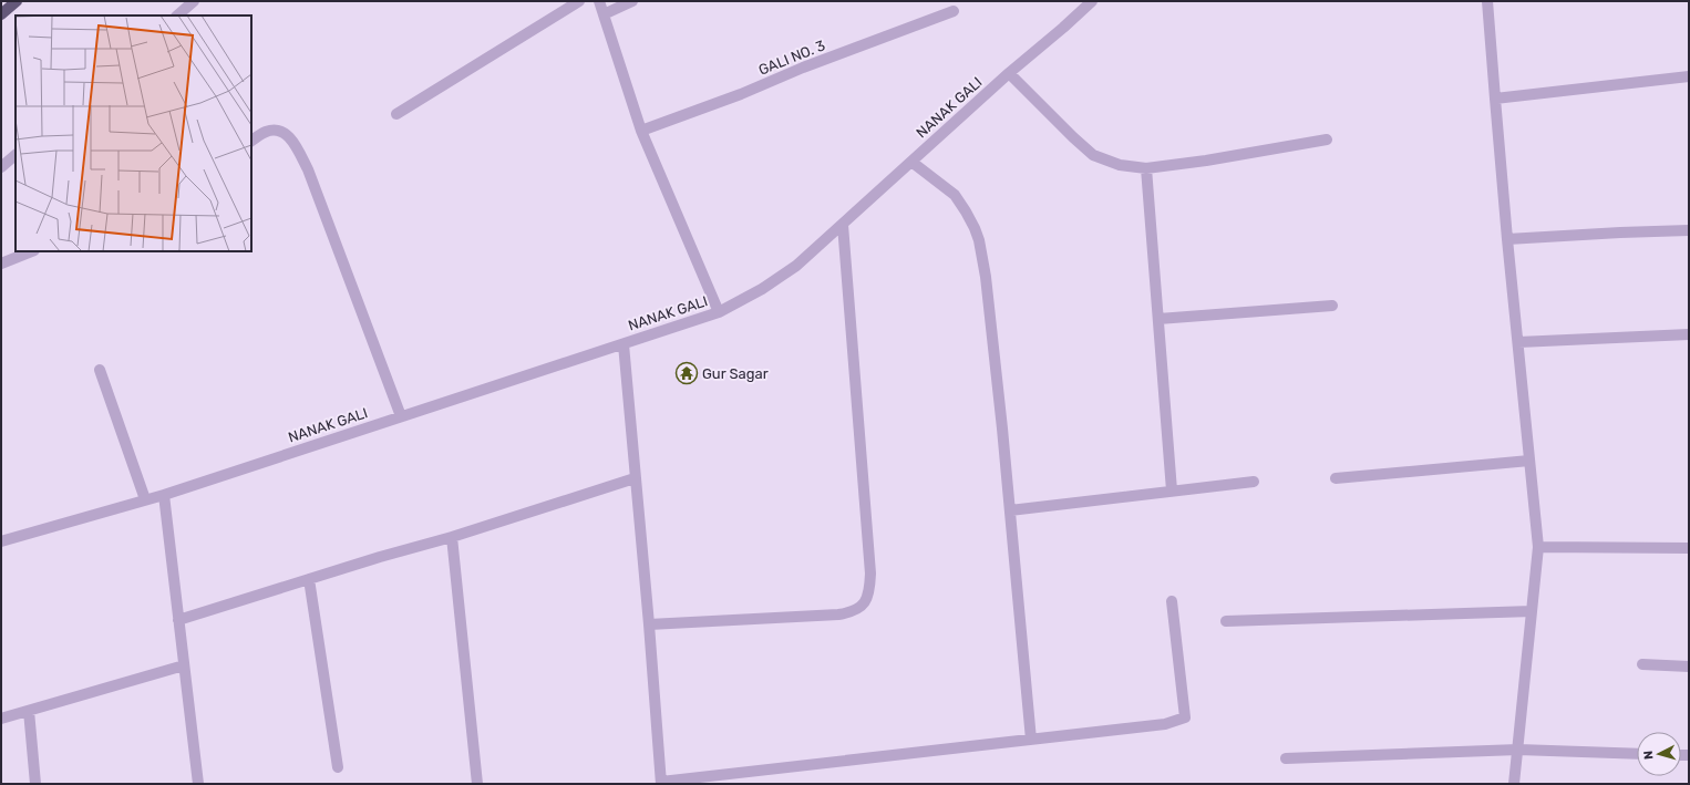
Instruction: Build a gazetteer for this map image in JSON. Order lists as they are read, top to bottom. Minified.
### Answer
{"streets":{"street":["GALI NO. 3","NANAK GALI"]},"places":{"temple":["Gur Sagar"]},"north":"left"}
